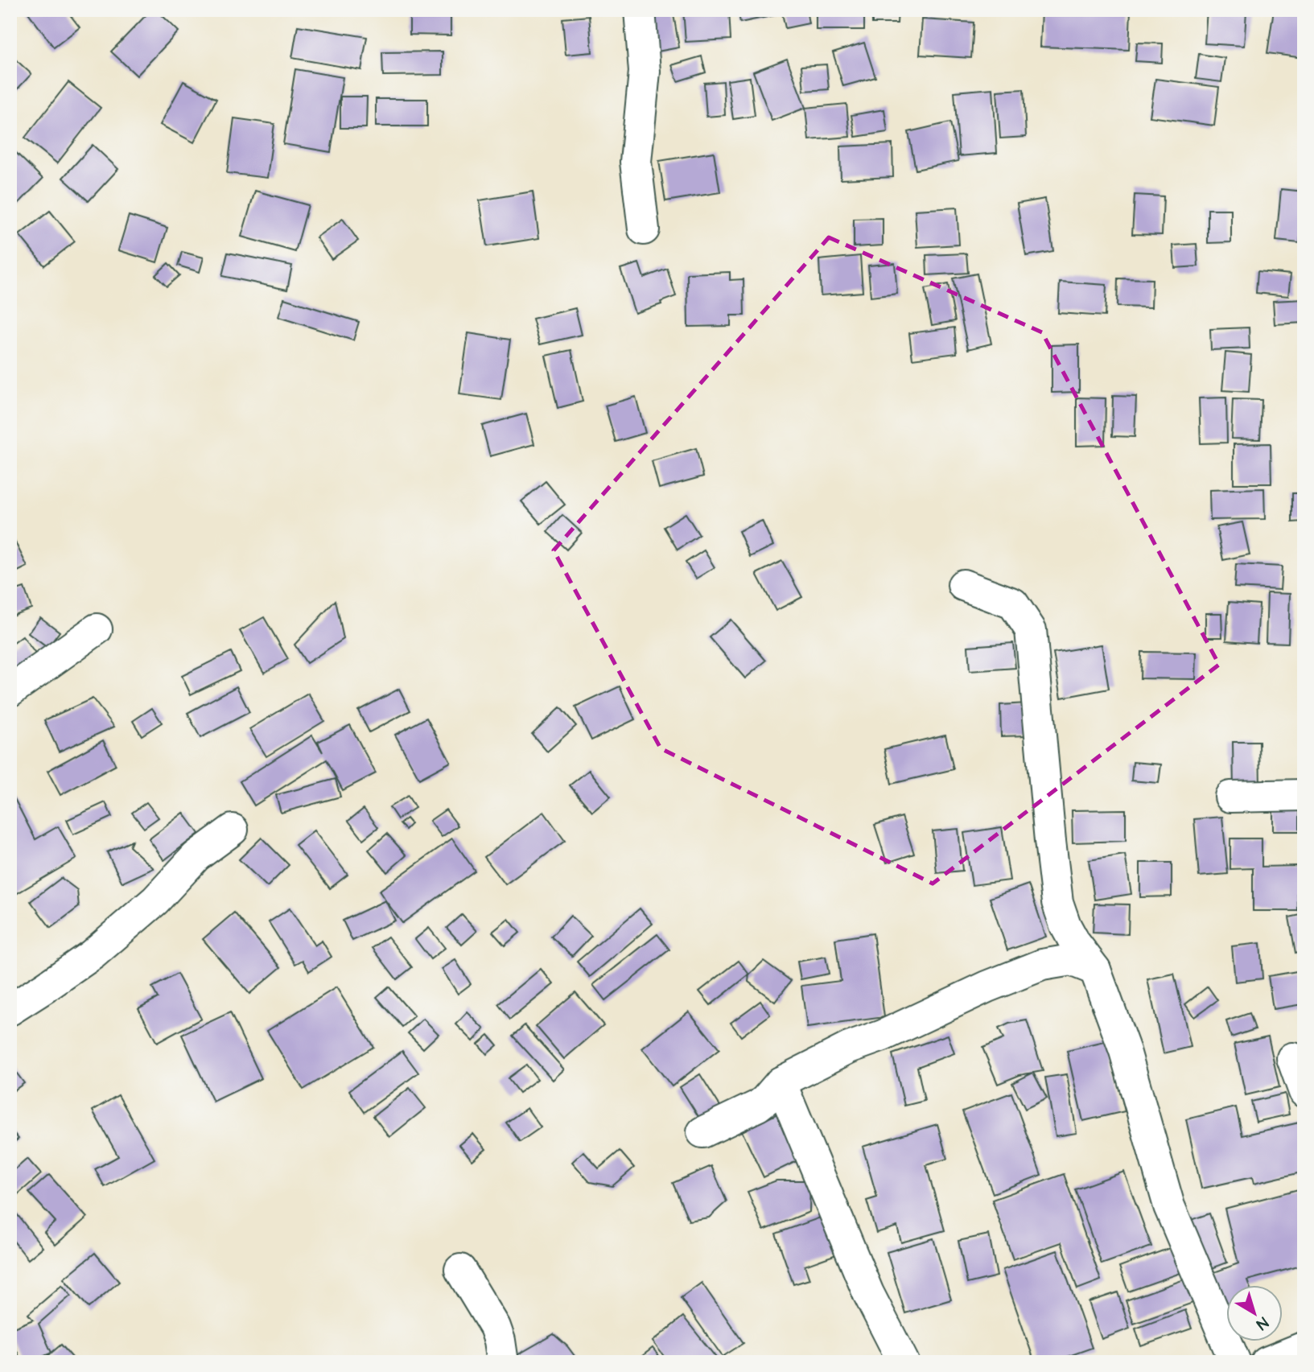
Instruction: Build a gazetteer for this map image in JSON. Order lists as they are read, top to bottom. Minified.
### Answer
{"north":"bottom right"}
